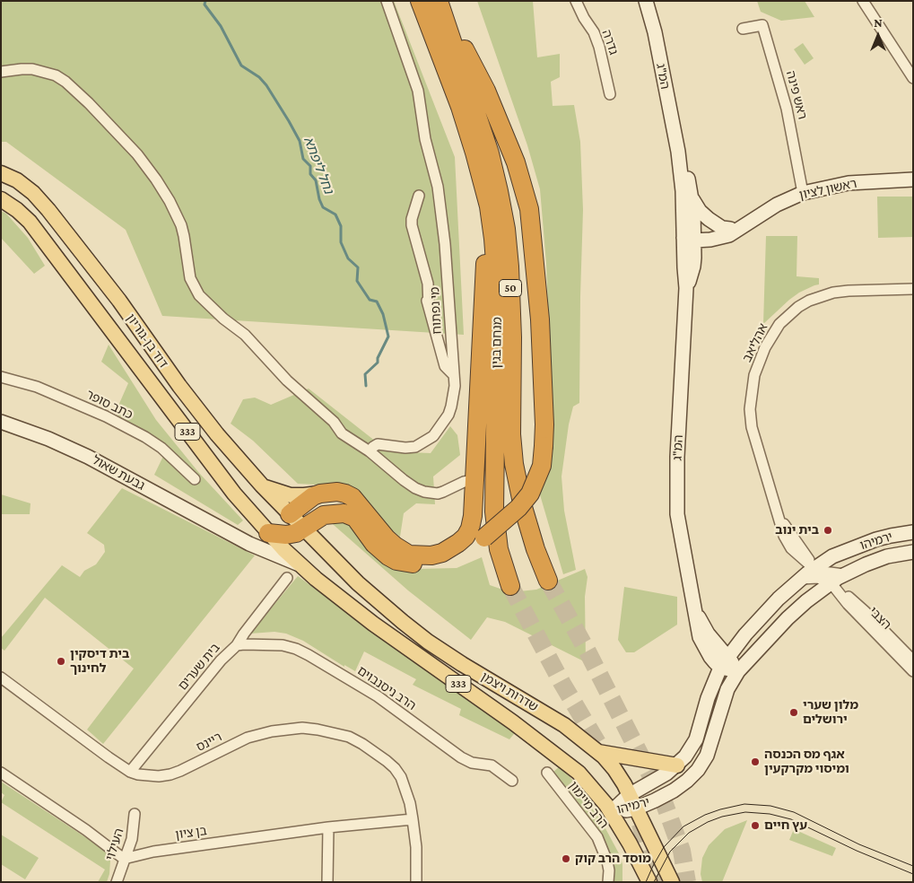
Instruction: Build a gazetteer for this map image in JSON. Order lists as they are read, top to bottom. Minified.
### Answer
{"streets":{"highway":["50","מנחם בגין"],"main road":["דוד בן-גוריון","333","שדרות ויצמן"],"street":["גדרה","המ\"ג","ראש פינה","ראשון לציון","מי נפתוח","אהליאב","כתב סופר","גבעת שאול","ירמיהו","הצבי","בית שערים","הרב ניסנבוים","ריינס","הרב מיימון","בן ציון","העילוי"]},"crossings":[["המ\"ג","ראשון לציון"],["המ\"ג","ירמיהו"],["ראש פינה","ראשון לציון"],["דוד בן-גוריון","גבעת שאול"],["דוד בן-גוריון","שדרות ויצמן"],["אהליאב","ירמיהו"],["אהליאב","הצבי"],["גבעת שאול","שדרות ויצמן"],["ירמיהו","הצבי"],["ירמיהו","שדרות ויצמן"],["בית שערים","הרב ניסנבוים"],["בית שערים","ריינס"],["ריינס","בן ציון"],["בן ציון","העילוי"]],"water":["נחל ליפתא"],"places":["בית ינוב","בית דיסקין לחינוך","מלון שערי ירושלים","אגף מס הכנסה ומיסוי מקרקעין","עץ חיים","מוסד הרב קוק"],"north":"top"}
